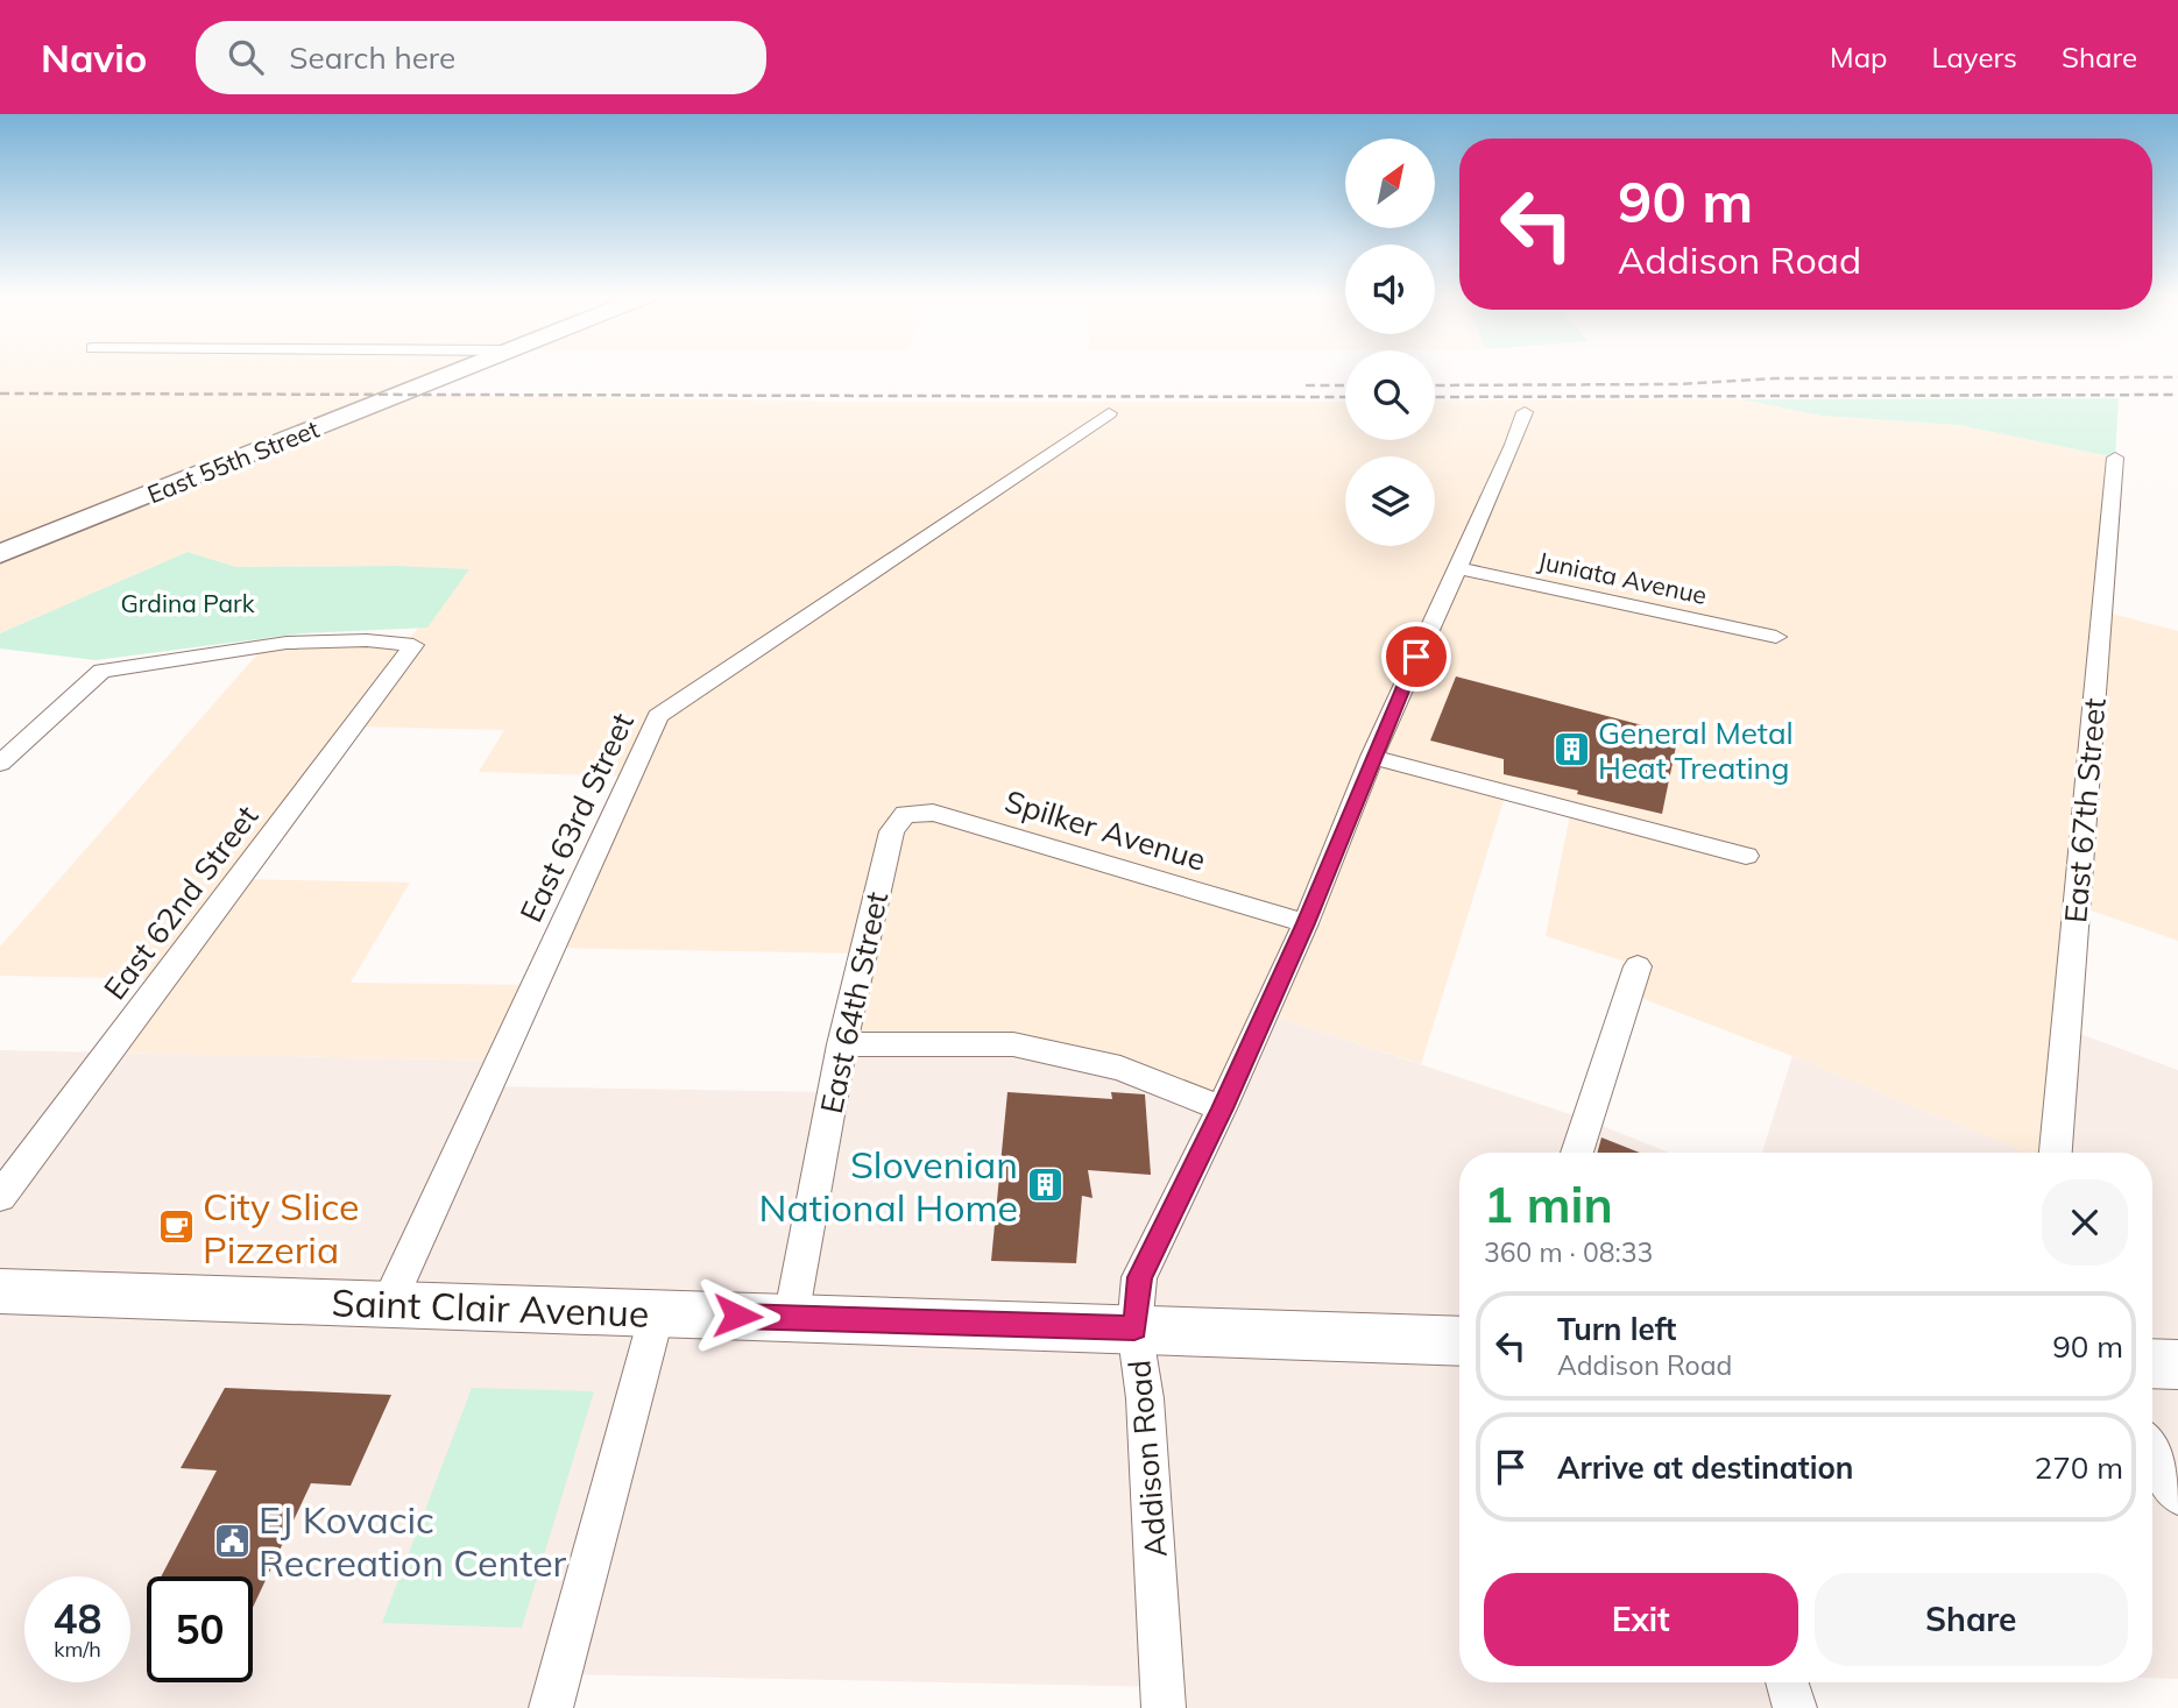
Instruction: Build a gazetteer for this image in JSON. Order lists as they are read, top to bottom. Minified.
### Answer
{"streets":{"main road":["East 55th Street","Saint Clair Avenue"],"street":["Juniata Avenue","East 67th Street","East 63rd Street","Spilker Avenue","East 62nd Street","East 64th Street","Addison Road"]},"crossings":[["Juniata Avenue","Addison Road"],["East 63rd Street","Saint Clair Avenue"],["Spilker Avenue","East 64th Street"],["Spilker Avenue","Addison Road"],["East 64th Street","Saint Clair Avenue"],["Saint Clair Avenue","Addison Road"]],"parks":["Grdina Park"],"places":{"building":["General Metal Heat Treating","Slovenian National Home"],"cafe":["City Slice Pizzeria"],"public building":["EJ Kovacic Recreation Center"]},"north":"top right","page":{"header":"Navio","search":"Search here","nav":["Map","Layers","Share"],"turn":["90 m","Addison Road"],"heading":["1 min","360 m · 08:33"],"list":[{"name":"Turn left","note":"Addison Road","value":"90 m"},{"name":"Arrive at destination","value":"270 m"}],"buttons":["Exit","Share"],"speed":"48 km/h","limit":"50"}}
